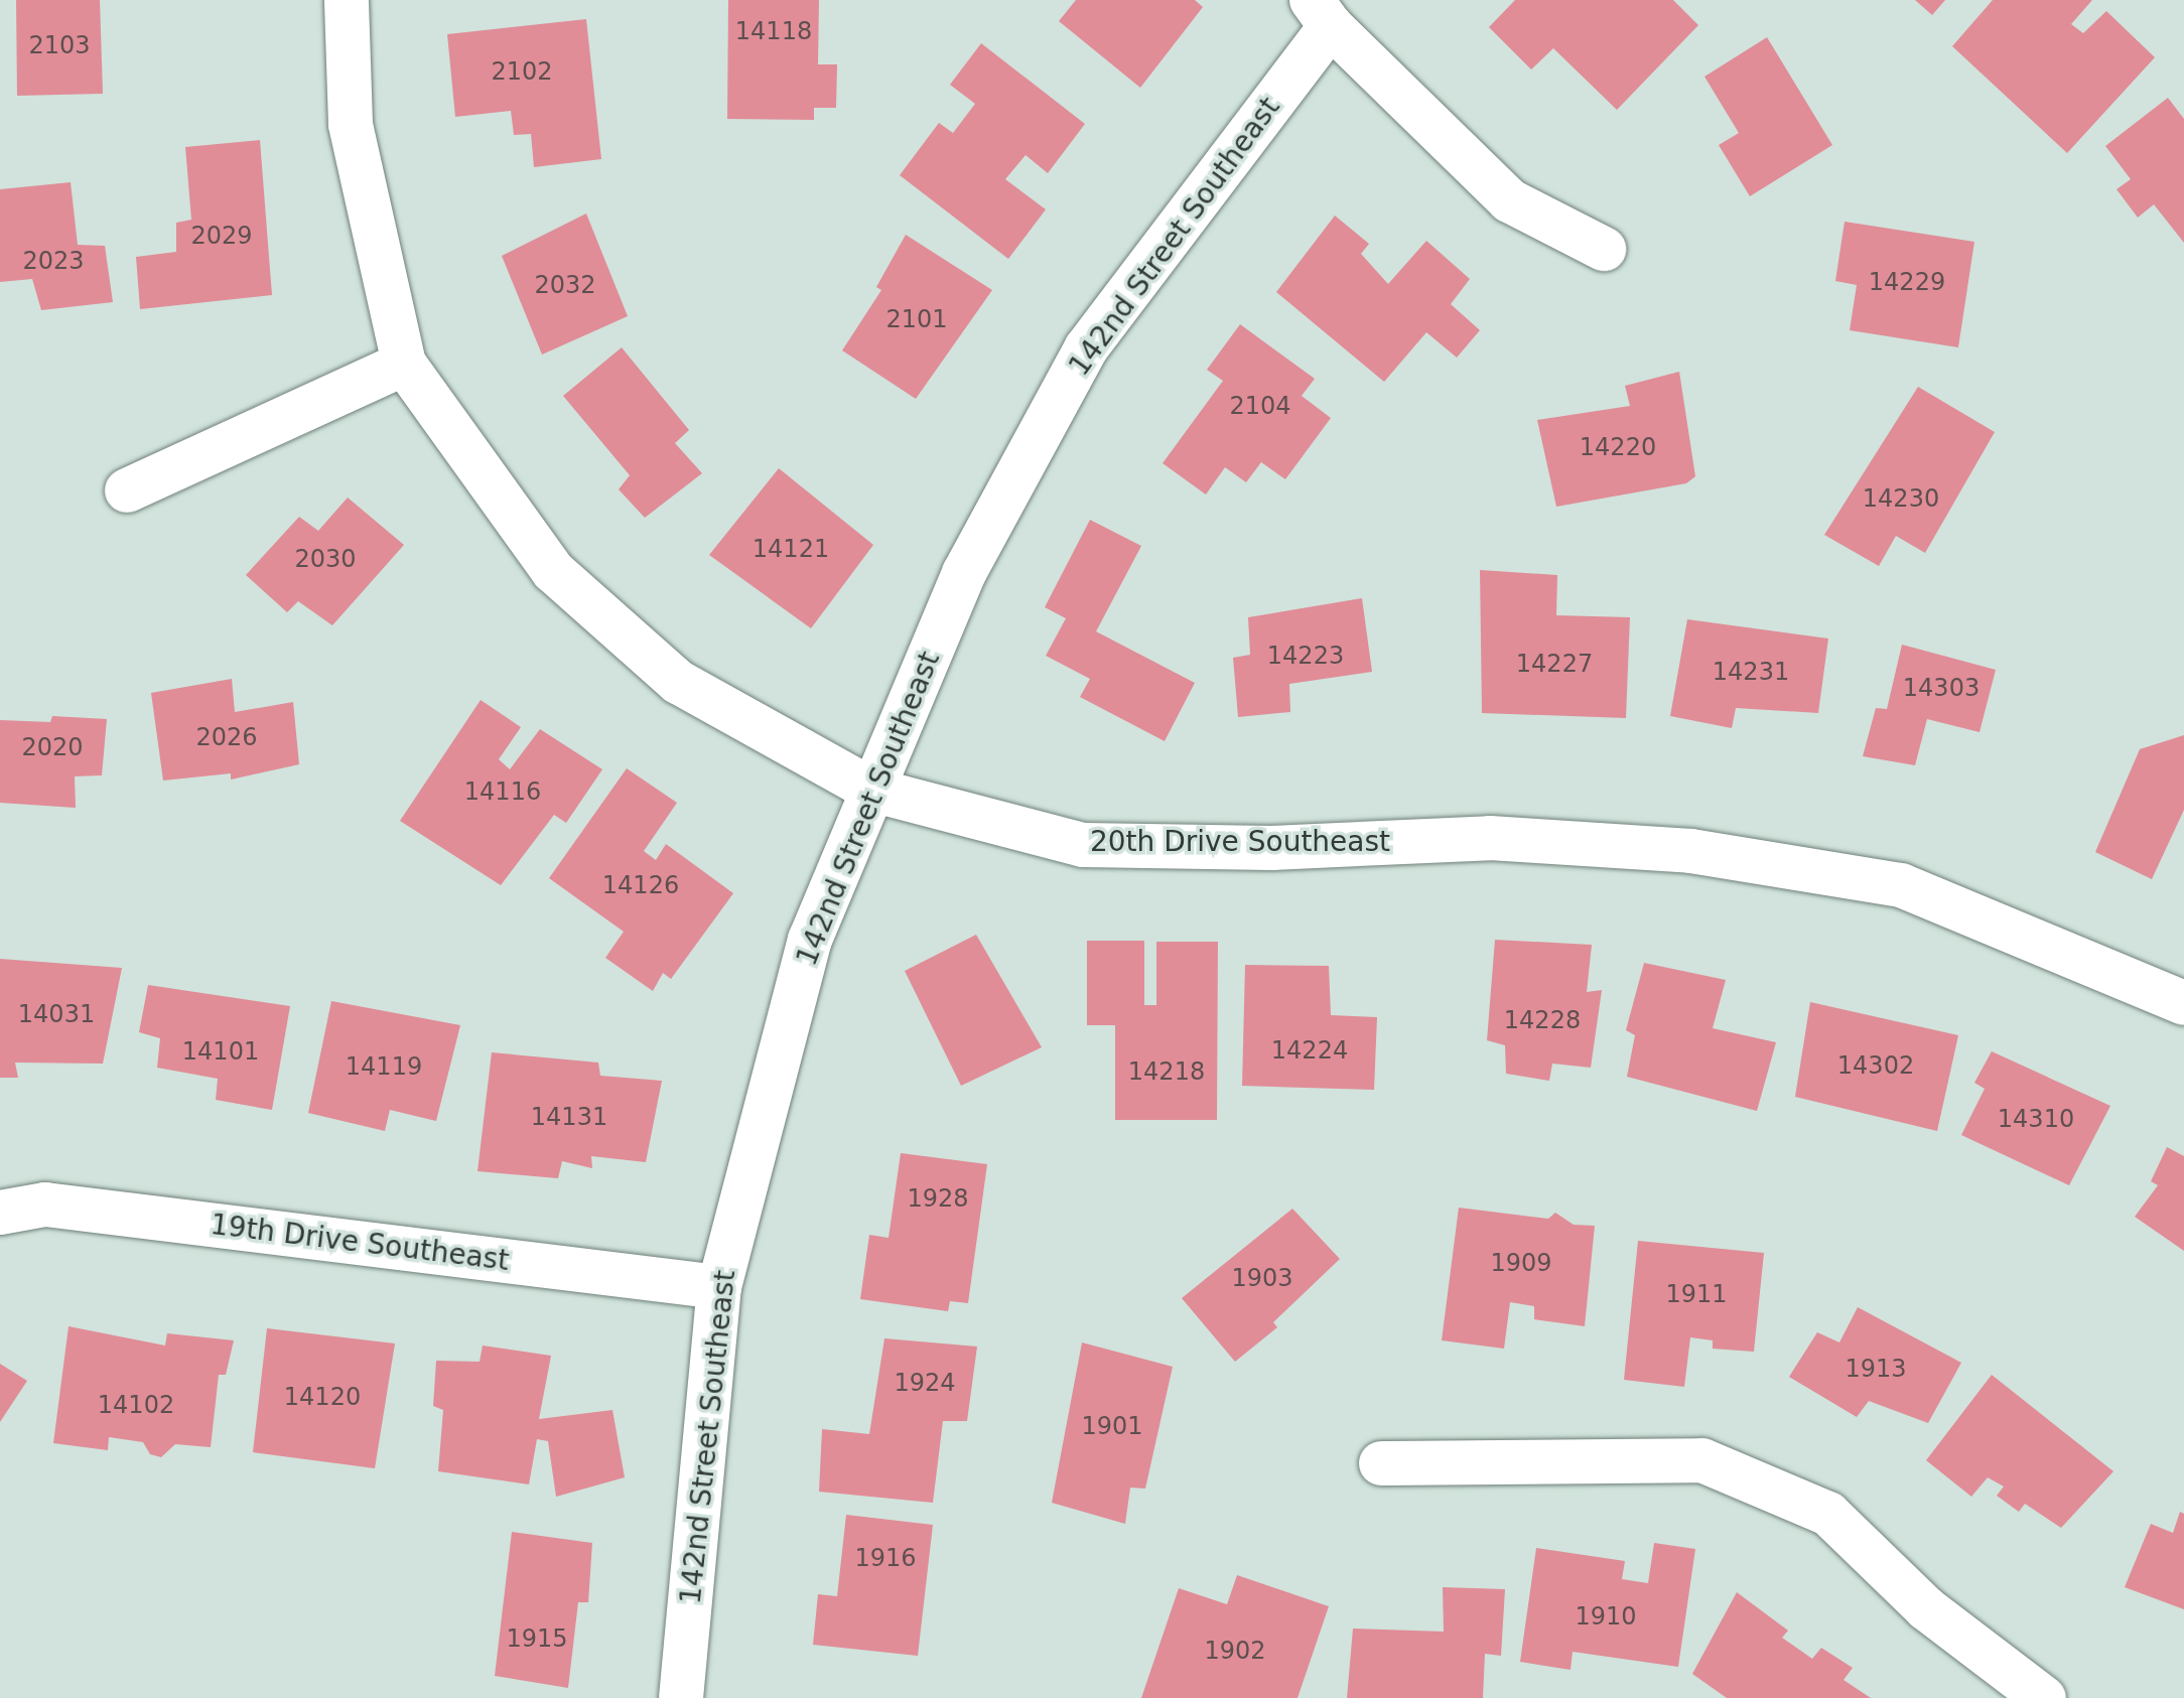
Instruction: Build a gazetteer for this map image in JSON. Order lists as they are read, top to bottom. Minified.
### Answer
{"streets":{"street":["142nd Street Southeast","20th Drive Southeast","19th Drive Southeast"]},"crossings":[["142nd Street Southeast","20th Drive Southeast"],["142nd Street Southeast","19th Drive Southeast"]],"house_numbers":["14118","2103","2102","2029","2023","14229","2032","2101","2104","14220","14230","14121","2030","14223","14227","14231","14303","2026","2020","14116","14126","14031","14228","14224","14101","14302","14119","14218","14131","14310","1928","1909","1903","1911","1913","1924","14120","14102","1901","1916","1910","1915","1902"]}
